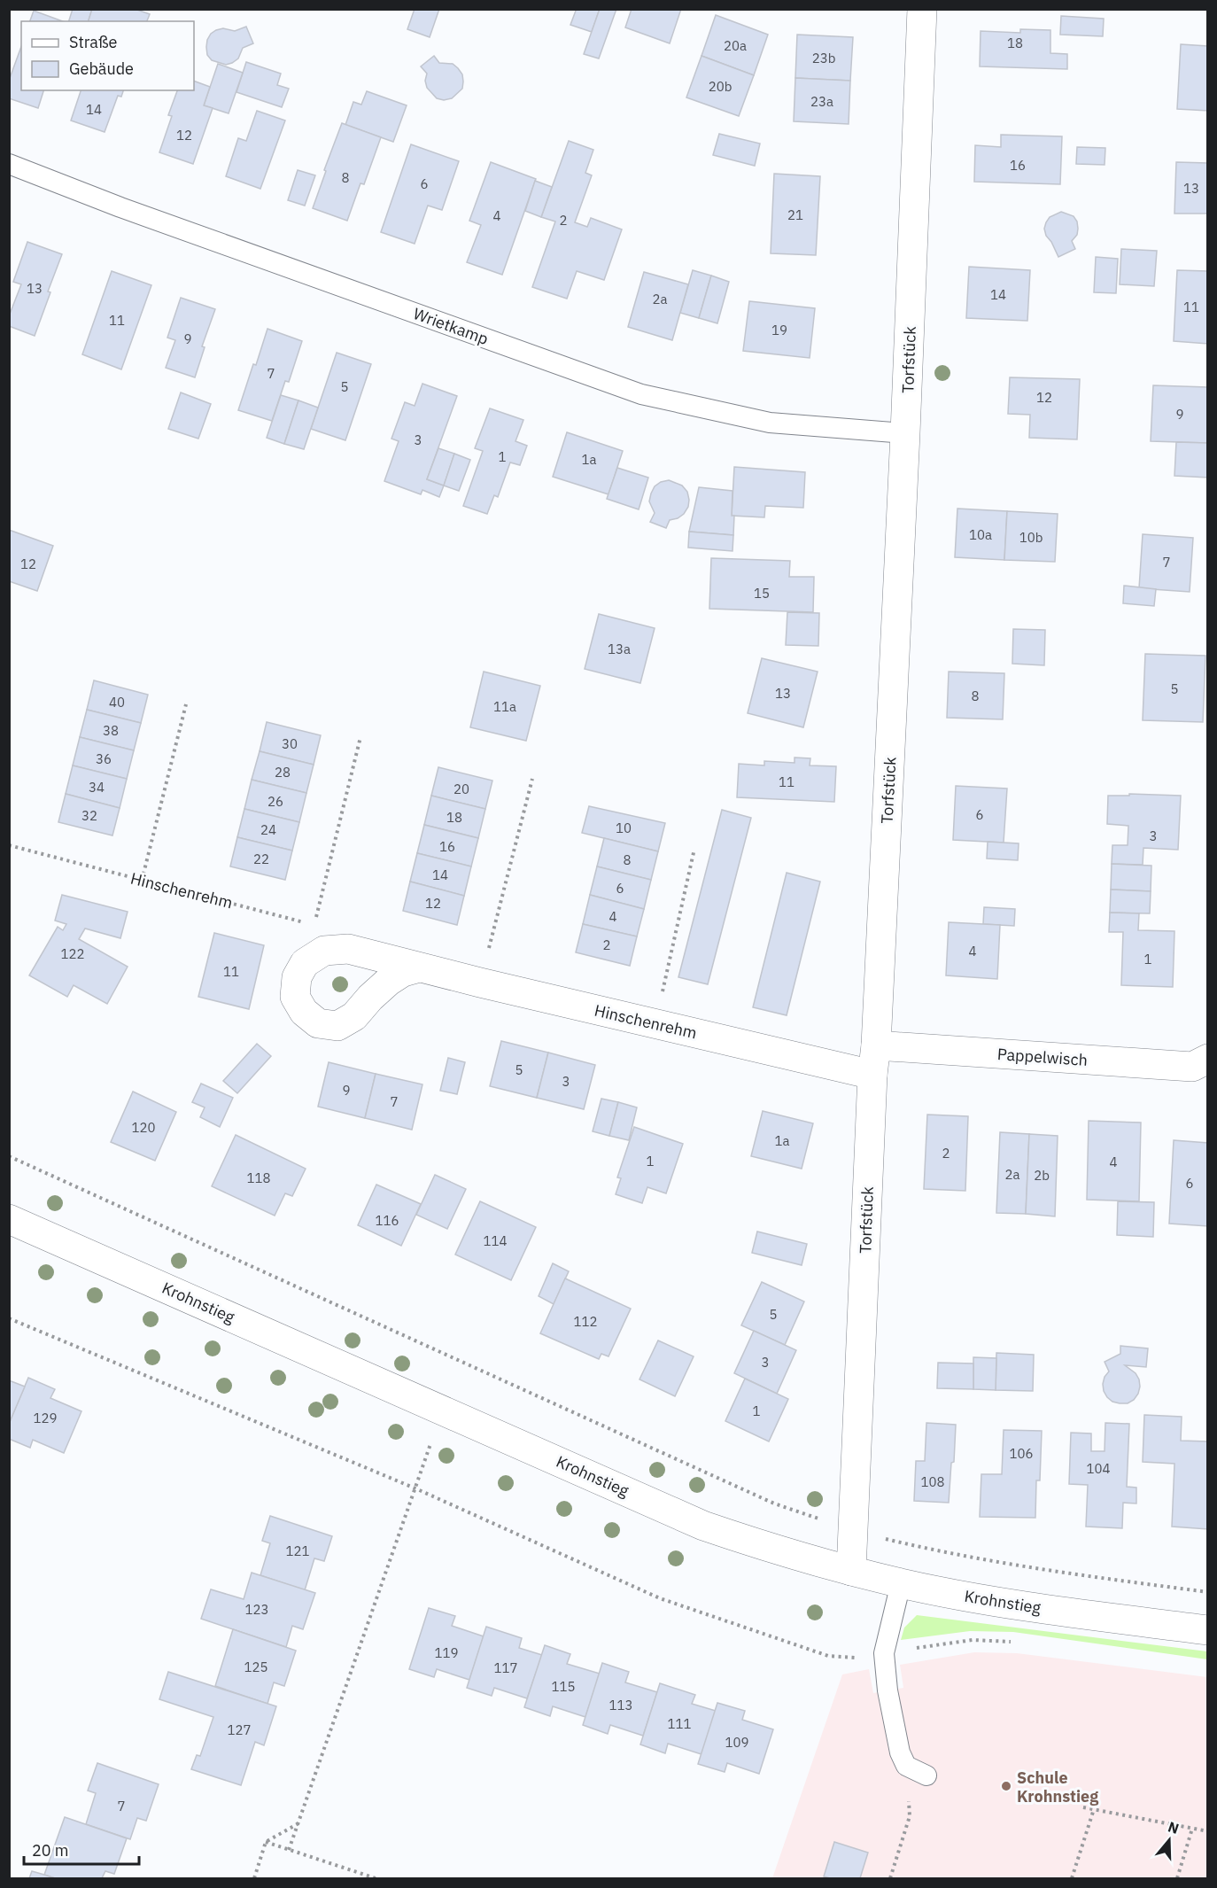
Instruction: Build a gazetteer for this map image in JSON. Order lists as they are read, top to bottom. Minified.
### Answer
{"streets":{"street":["Torfstück","Hinschenrehm","Pappelwisch","Krohnstieg"],"lane":["Wrietkamp"]},"crossings":[["Wrietkamp","Torfstück"],["Torfstück","Hinschenrehm"],["Torfstück","Pappelwisch"],["Torfstück","Krohnstieg"]],"places":["Schule Krohnstieg"],"house_numbers":["18","20a","23b","20b","23a","14","12","16","8","6","13","21","4","2","13","14","2a","11","11","19","9","7","5","12","9","3","1","1a","10a","10b","7","12","15","13a","5","13","8","40","11a","38","30","36","28","11","34","20","26","6","32","18","10","24","3","16","22","8","14","6","12","4","2","4","122","1","11","5","3","9","7","120","1a","2","1","4","2a","2b","118","6","116","114","5","112","3","1","129","106","104","108","121","123","119","125","117","115","113","111","127","109","7"],"legend":["Straße","Gebäude"],"scale_bar":"20 m","north":"top"}
